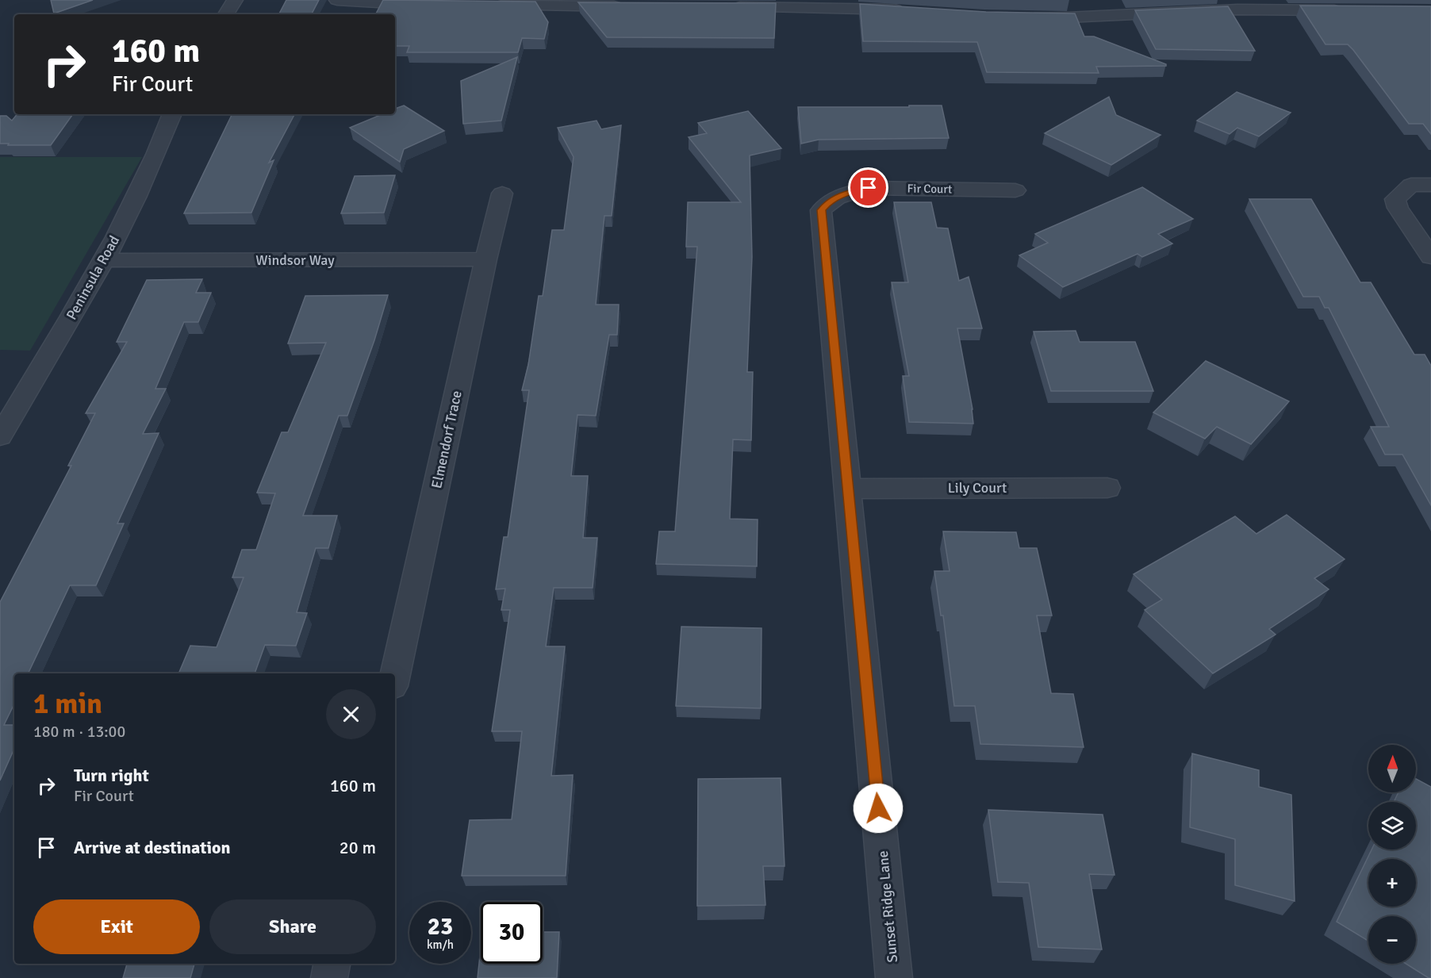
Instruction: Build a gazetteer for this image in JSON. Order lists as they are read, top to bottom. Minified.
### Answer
{"streets":{"street":["Fir Court","Windsor Way","Peninsula Road","Elmendorf Trace","Lily Court","Sunset Ridge Lane"]},"crossings":[["Fir Court","Sunset Ridge Lane"],["Windsor Way","Peninsula Road"],["Windsor Way","Elmendorf Trace"],["Lily Court","Sunset Ridge Lane"]],"north":"top","page":{"turn":["160 m","Fir Court"],"heading":["1 min","180 m · 13:00"],"map_buttons":["+","−"],"list":[{"name":"Turn right","note":"Fir Court","value":"160 m"},{"name":"Arrive at destination","value":"20 m"}],"buttons":["Exit","Share"],"speed":"23 km/h","limit":"30"}}
